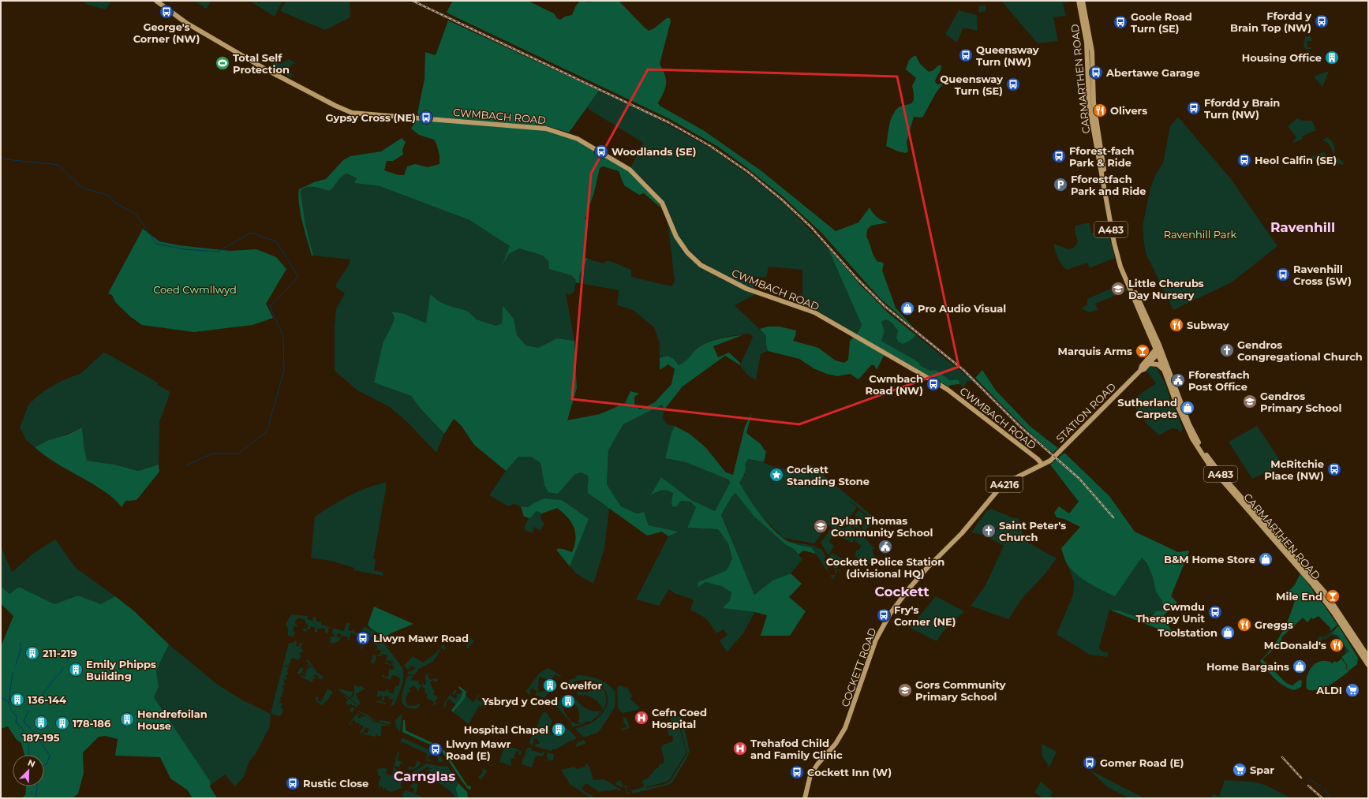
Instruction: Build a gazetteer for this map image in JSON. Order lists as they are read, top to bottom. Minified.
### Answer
{"streets":{"main road":["CARMARTHEN ROAD","CWMBACH ROAD","A483","STATION ROAD","A4216","COCKETT ROAD"]},"crossings":[["CARMARTHEN ROAD","STATION ROAD"],["CWMBACH ROAD","STATION ROAD"],["CWMBACH ROAD","COCKETT ROAD"],["STATION ROAD","COCKETT ROAD"]],"districts":["Ravenhill","Cockett","Carnglas"],"parks":["Ravenhill Park","Coed Cwmllwyd"],"places":{"bus stop":["George's Corner (NW)","Ffordd y Brain Top (NW)","Goole Road Turn (SE)","Queensway Turn (NW)","Abertawe Garage","Queensway Turn (SE)","Ffordd y Brain Turn (NW)","Gypsy Cross (NE)","Woodlands (SE)","Fforest-fach Park & Ride","Heol Calfin (SE)","Ravenhill Cross (SW)","Cwmbach Road (NW)","McRitchie Place (NW)","Cwmdu Therapy Unit","Fry's Corner (NE)","Llwyn Mawr Road","Llwyn Mawr Road (E)","Gomer Road (E)","Cockett Inn (W)","Rustic Close"],"building":["Housing Office","211-219","Emily Phipps Building","Gwelfor","136-144","Ysbryd y Coed","Hendrefoilan House","187-195","178-186","Hospital Chapel"],"sports":["Total Self Protection"],"restaurant":["Olivers","Subway","Greggs","McDonald's"],"parking":["Fforestfach Park and Ride"],"school or university":["Little Cherubs Day Nursery","Gendros Primary School","Dylan Thomas Community School","Gors Community Primary School"],"shop":["Pro Audio Visual","Sutherland Carpets","B&M Home Store","Toolstation","Home Bargains"],"church":["Gendros Congregational Church","Saint Peter's Church"],"bar":["Marquis Arms","Mile End"],"public building":["Fforestfach Post Office","Cockett Police Station (divisional HQ)"],"place":["Cockett Standing Stone"],"supermarket":["ALDI","Spar"],"hospital":["Cefn Coed Hospital","Trehafod Child and Family Clinic"]},"north":"top right"}
